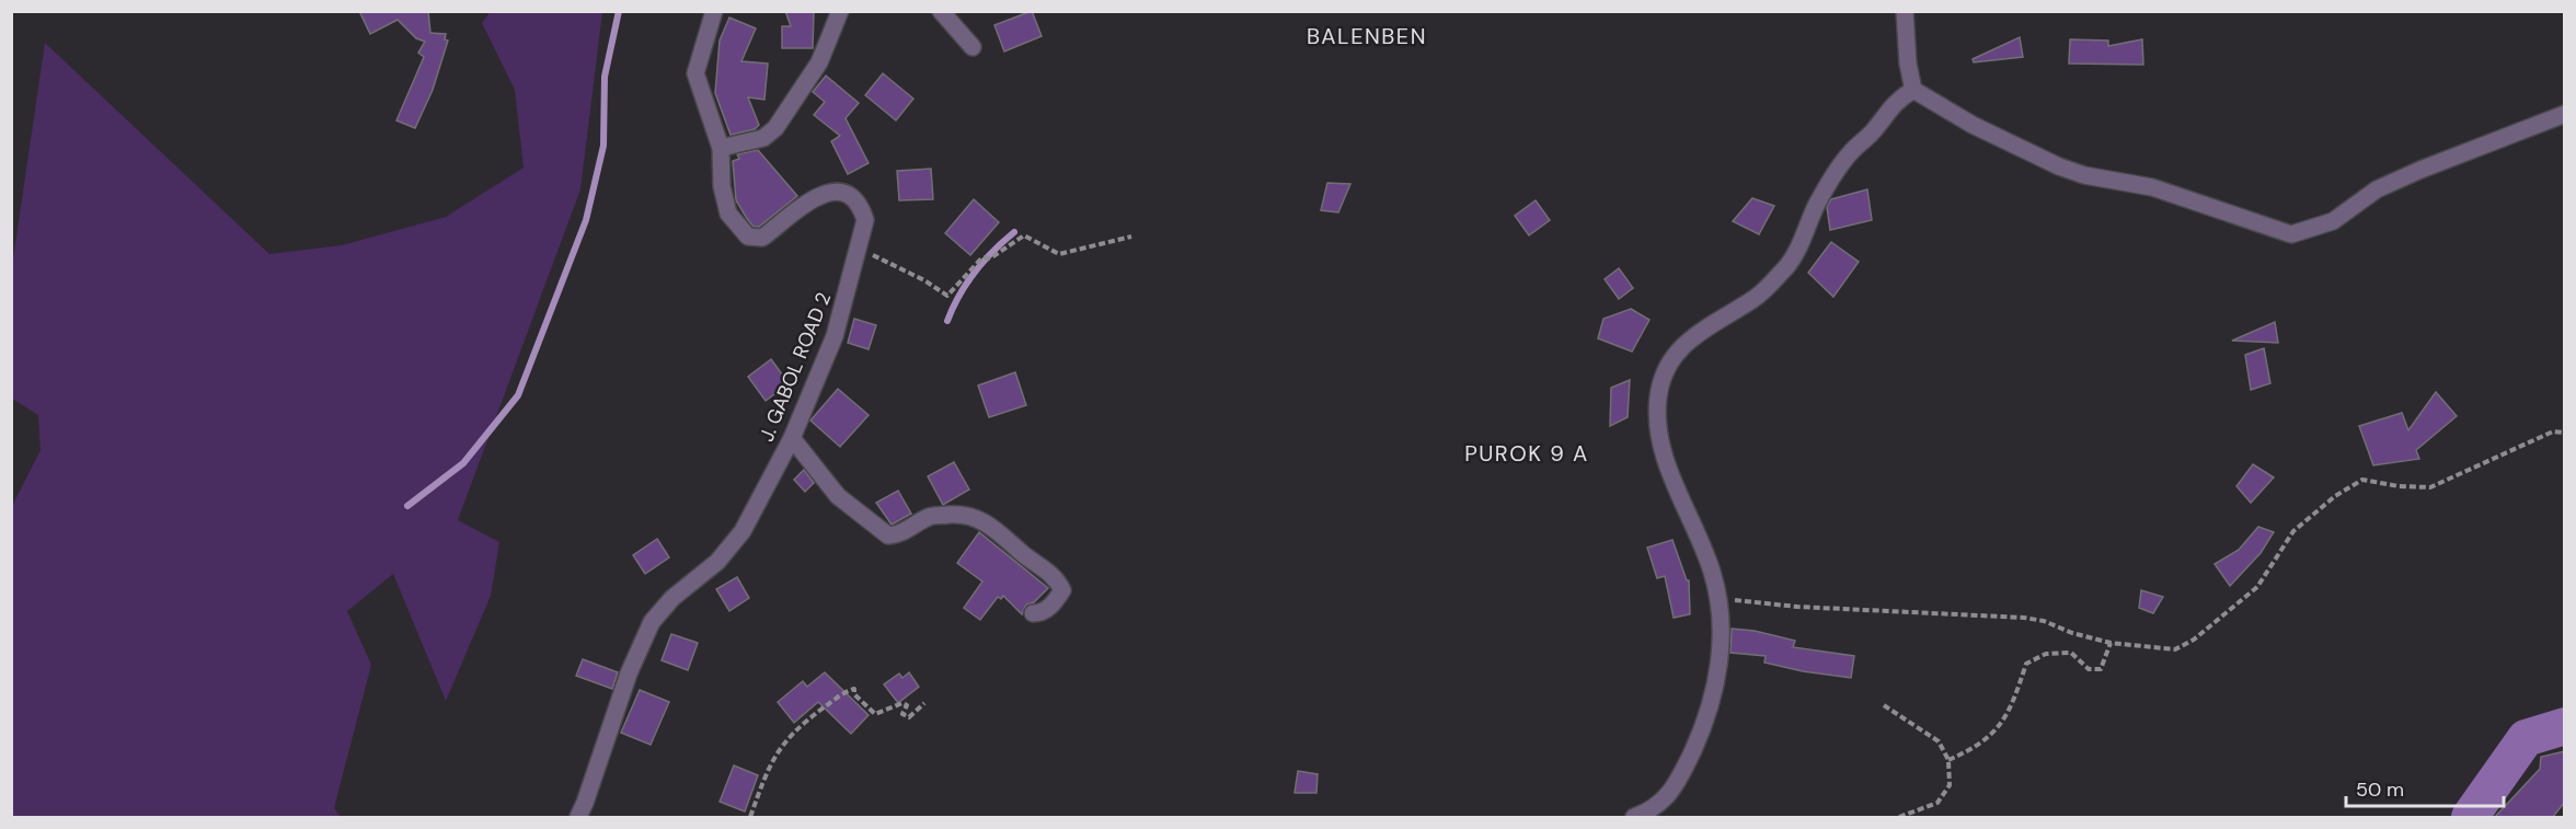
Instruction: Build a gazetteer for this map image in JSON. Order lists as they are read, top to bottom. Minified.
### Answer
{"streets":{"street":["J. GABOL ROAD 2"]},"districts":["BALENBEN","PUROK 9 A"],"scale_bar":"50 m"}
